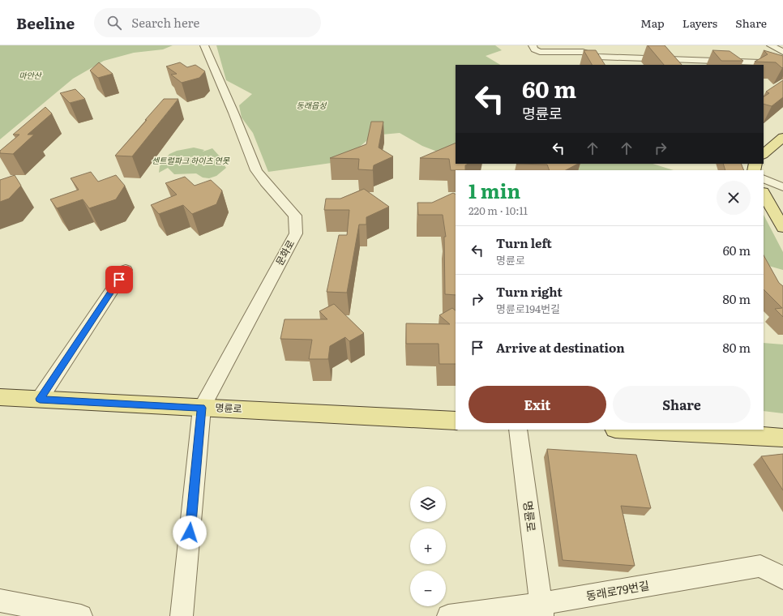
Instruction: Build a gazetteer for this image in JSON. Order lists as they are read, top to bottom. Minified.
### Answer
{"streets":{"main road":["명륜로"],"street":["문화로","동래로79번길"]},"crossings":[["문화로","명륜로"],["명륜로","동래로79번길"]],"parks":["마안산","동래읍성","센트럴파크 하이츠 연못"],"page":{"header":"Beeline","search":"Search here","nav":["Map","Layers","Share"],"turn":["60 m","명륜로"],"heading":["1 min","220 m · 10:11"],"list":[{"name":"Turn left","note":"명륜로","value":"60 m"},{"name":"Turn right","note":"명륜로194번길","value":"80 m"},{"name":"Arrive at destination","value":"80 m"}],"buttons":["Exit","Share"],"map_buttons":["+","−"]}}
